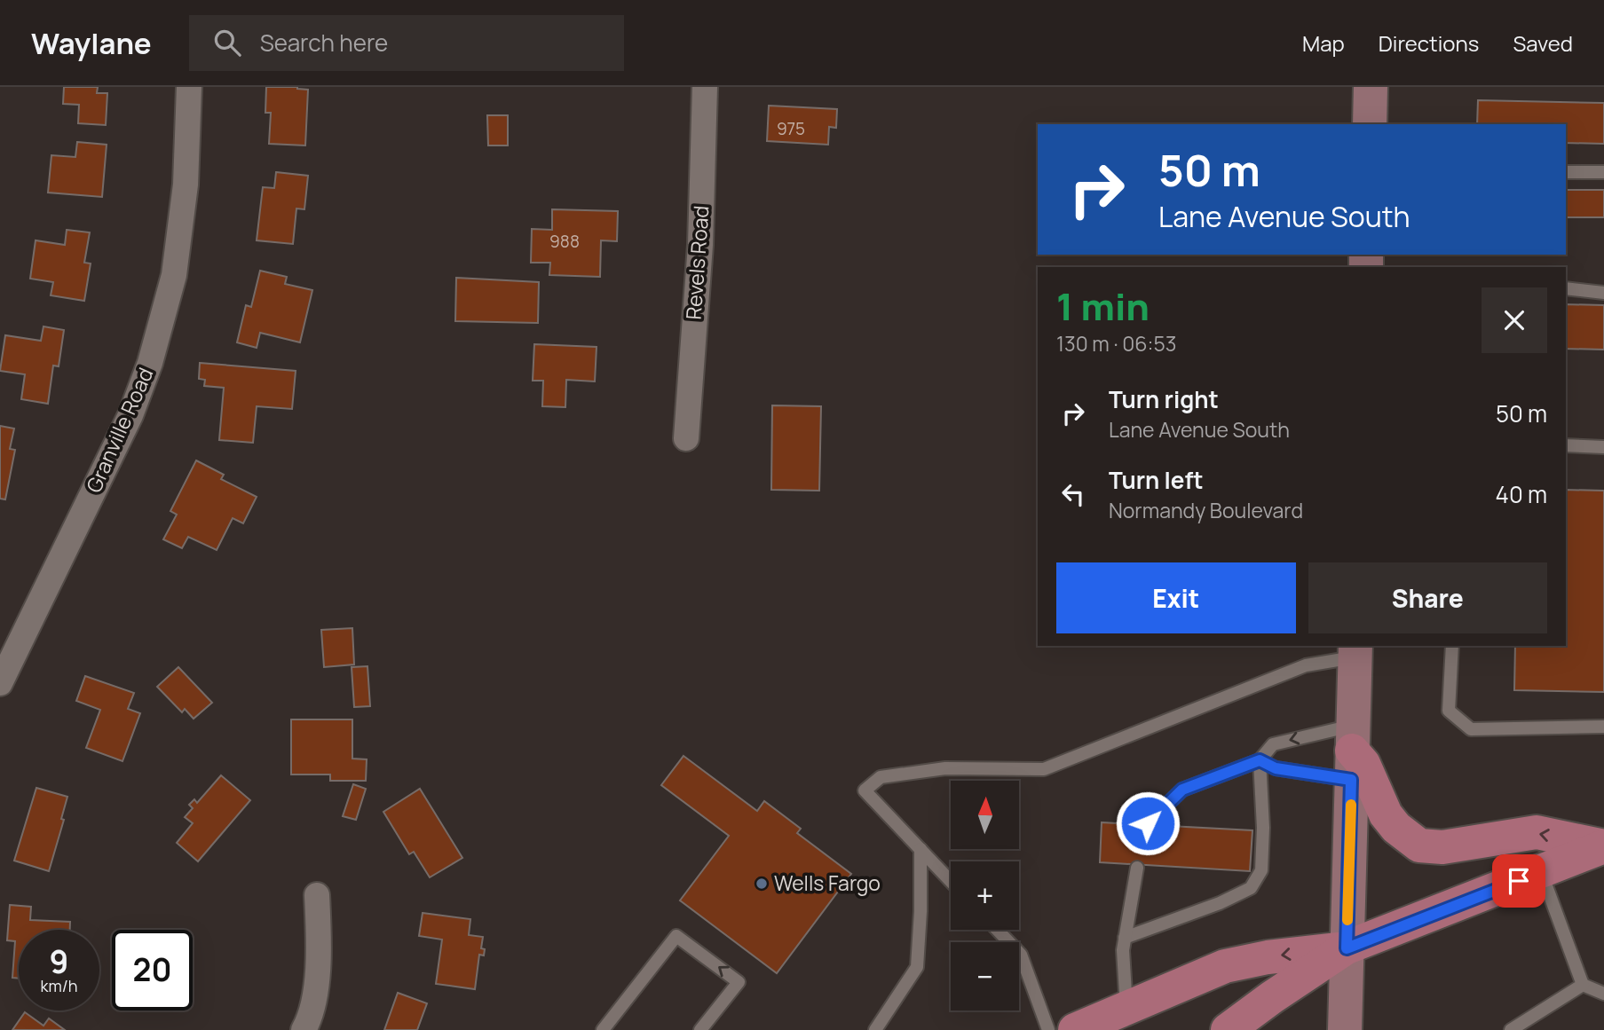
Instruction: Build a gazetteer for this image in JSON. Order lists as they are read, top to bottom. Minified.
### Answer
{"streets":{"street":["Revels Road","Granville Road"]},"places":["Wells Fargo"],"house_numbers":["975","988"],"north":"top","page":{"header":"Waylane","search":"Search here","nav":["Map","Directions","Saved"],"turn":["50 m","Lane Avenue South"],"heading":["1 min","130 m · 06:53"],"list":[{"name":"Turn right","note":"Lane Avenue South","value":"50 m"},{"name":"Turn left","note":"Normandy Boulevard","value":"40 m"}],"buttons":["Exit","Share"],"map_buttons":["+","−"],"speed":"9 km/h","limit":"20"}}
